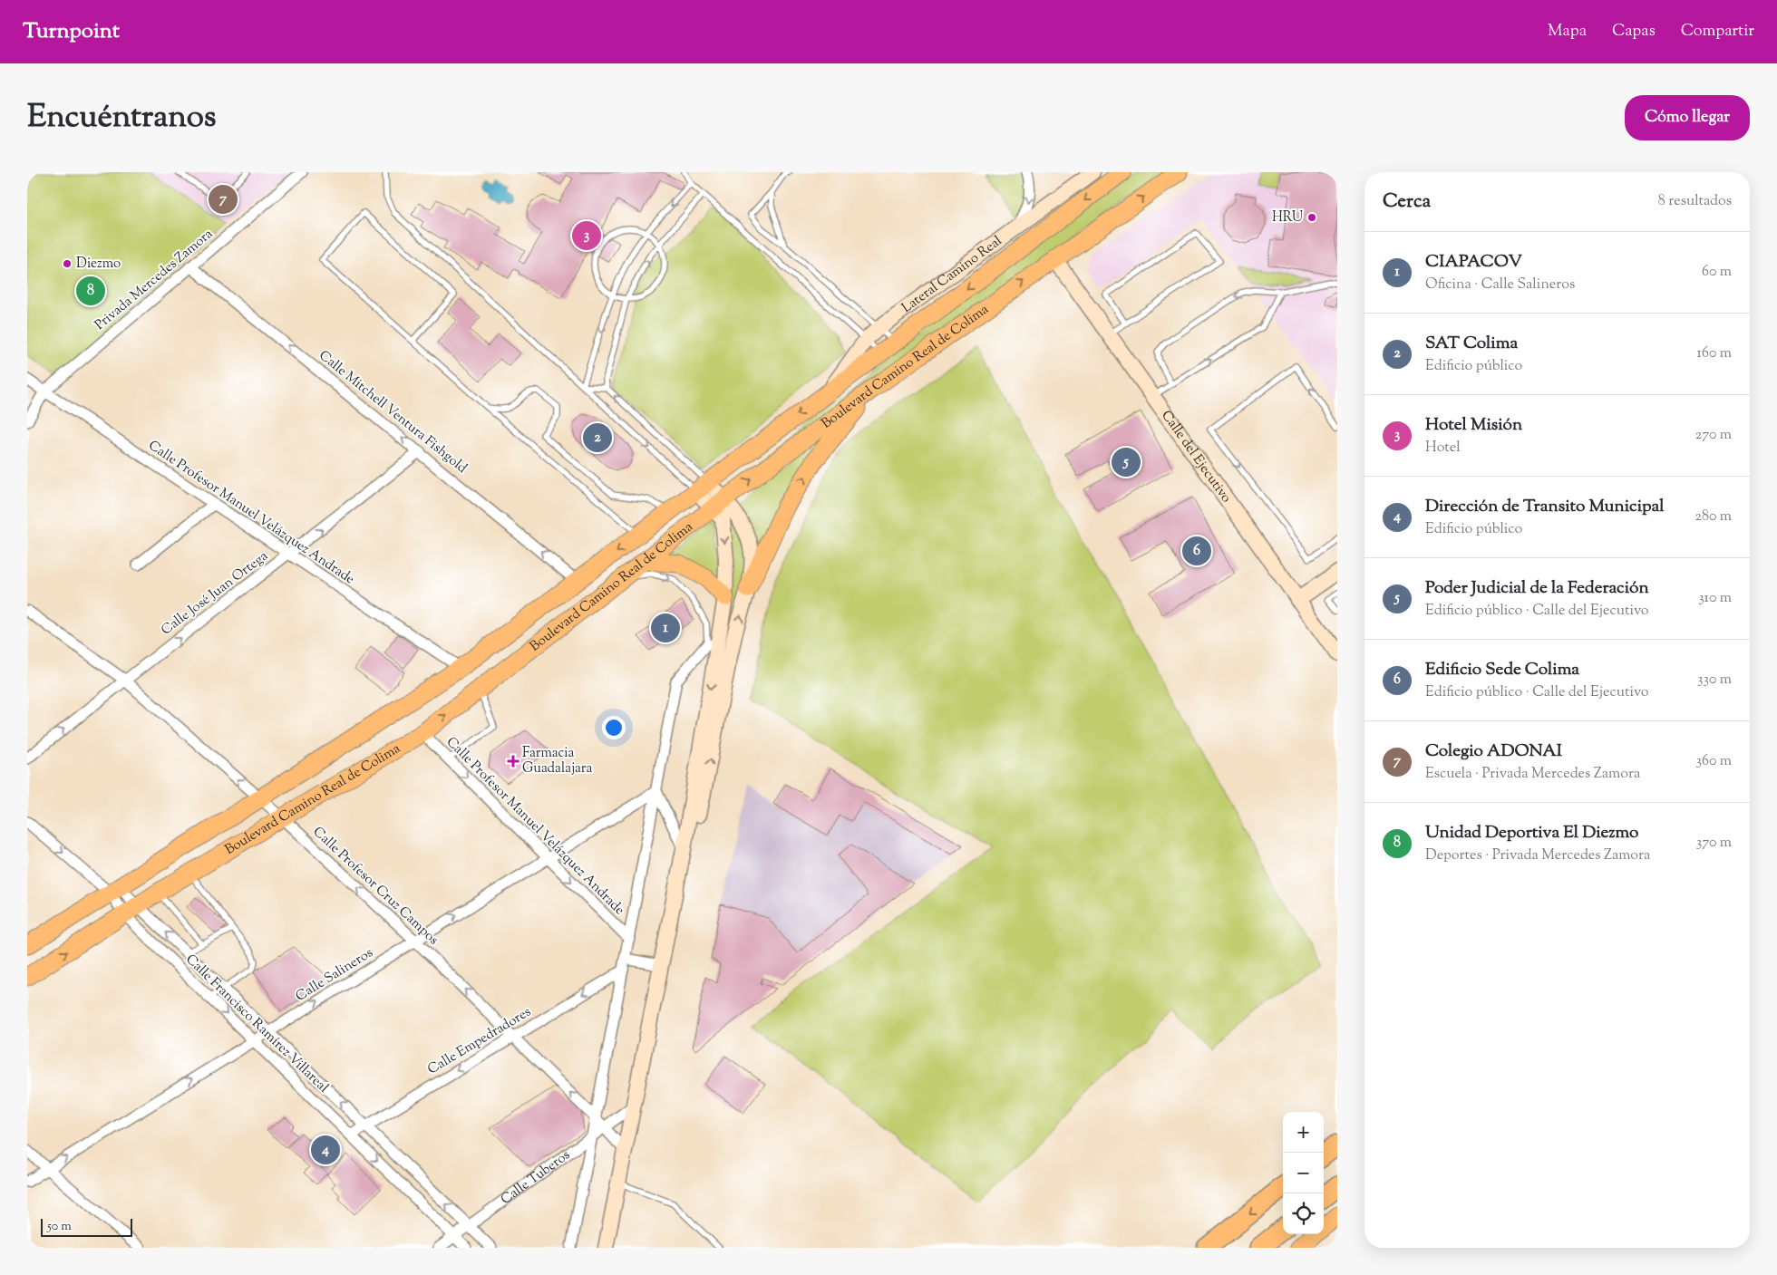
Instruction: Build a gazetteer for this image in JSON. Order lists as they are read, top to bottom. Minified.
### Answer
{"streets":{"main road":["Boulevard Camino Real de Colima"],"street":["Lateral Camino Real","Privada Mercedes Zamora","Calle Mitchell Ventura Fishgold","Calle del Ejecutivo","Calle Profesor Manuel Velázquez Andrade","Calle José Juan Ortega","Calle Profesor Cruz Campos","Calle Salineros","Calle Francisco Ramírez Villareal","Calle Empedradores","Calle Tuberos"]},"crossings":[["Lateral Camino Real","Boulevard Camino Real de Colima"],["Privada Mercedes Zamora","Calle Mitchell Ventura Fishgold"],["Privada Mercedes Zamora","Calle Profesor Manuel Velázquez Andrade"],["Boulevard Camino Real de Colima","Calle Mitchell Ventura Fishgold"],["Boulevard Camino Real de Colima","Calle del Ejecutivo"],["Boulevard Camino Real de Colima","Calle Profesor Manuel Velázquez Andrade"],["Boulevard Camino Real de Colima","Calle Profesor Cruz Campos"],["Boulevard Camino Real de Colima","Calle Francisco Ramírez Villareal"],["Calle Mitchell Ventura Fishgold","Calle José Juan Ortega"],["Calle Profesor Manuel Velázquez Andrade","Calle José Juan Ortega"],["Calle Profesor Manuel Velázquez Andrade","Calle Salineros"],["Calle José Juan Ortega","Calle Profesor Cruz Campos"],["Calle Profesor Cruz Campos","Calle Salineros"],["Calle Profesor Cruz Campos","Calle Empedradores"],["Calle Profesor Cruz Campos","Calle Tuberos"],["Calle Salineros","Calle Francisco Ramírez Villareal"],["Calle Francisco Ramírez Villareal","Calle Empedradores"],["Calle Francisco Ramírez Villareal","Calle Tuberos"]],"one_way":["Calle Mitchell Ventura Fishgold","Calle José Juan Ortega","Calle Profesor Cruz Campos","Calle Salineros","Calle Empedradores"],"places":{"other":["HRU","Diezmo"],"health":["Farmacia Guadalajara"]},"scale_bar":"50 m","page":{"header":"Turnpoint","nav":["Mapa","Capas","Compartir"],"title":"Encuéntranos","buttons":"Cómo llegar","heading":["Cerca","8 resultados"],"pins":["7","3","8","2","5","6","1","4"],"list":[{"mark":"1","name":"CIAPACOV","note":"Oficina · Calle Salineros","value":"60 m"},{"mark":"2","name":"SAT Colima","note":"Edificio público","value":"160 m"},{"mark":"3","name":"Hotel Misión","note":"Hotel","value":"270 m"},{"mark":"4","name":"Dirección de Transito Municipal","note":"Edificio público","value":"280 m"},{"mark":"5","name":"Poder Judicial de la Federación","note":"Edificio público · Calle del Ejecutivo","value":"310 m"},{"mark":"6","name":"Edificio Sede Colima","note":"Edificio público · Calle del Ejecutivo","value":"330 m"},{"mark":"7","name":"Colegio ADONAI","note":"Escuela · Privada Mercedes Zamora","value":"360 m"},{"mark":"8","name":"Unidad Deportiva El Diezmo","note":"Deportes · Privada Mercedes Zamora","value":"370 m"}],"map_buttons":["+","−"],"scale":"50 m"}}
